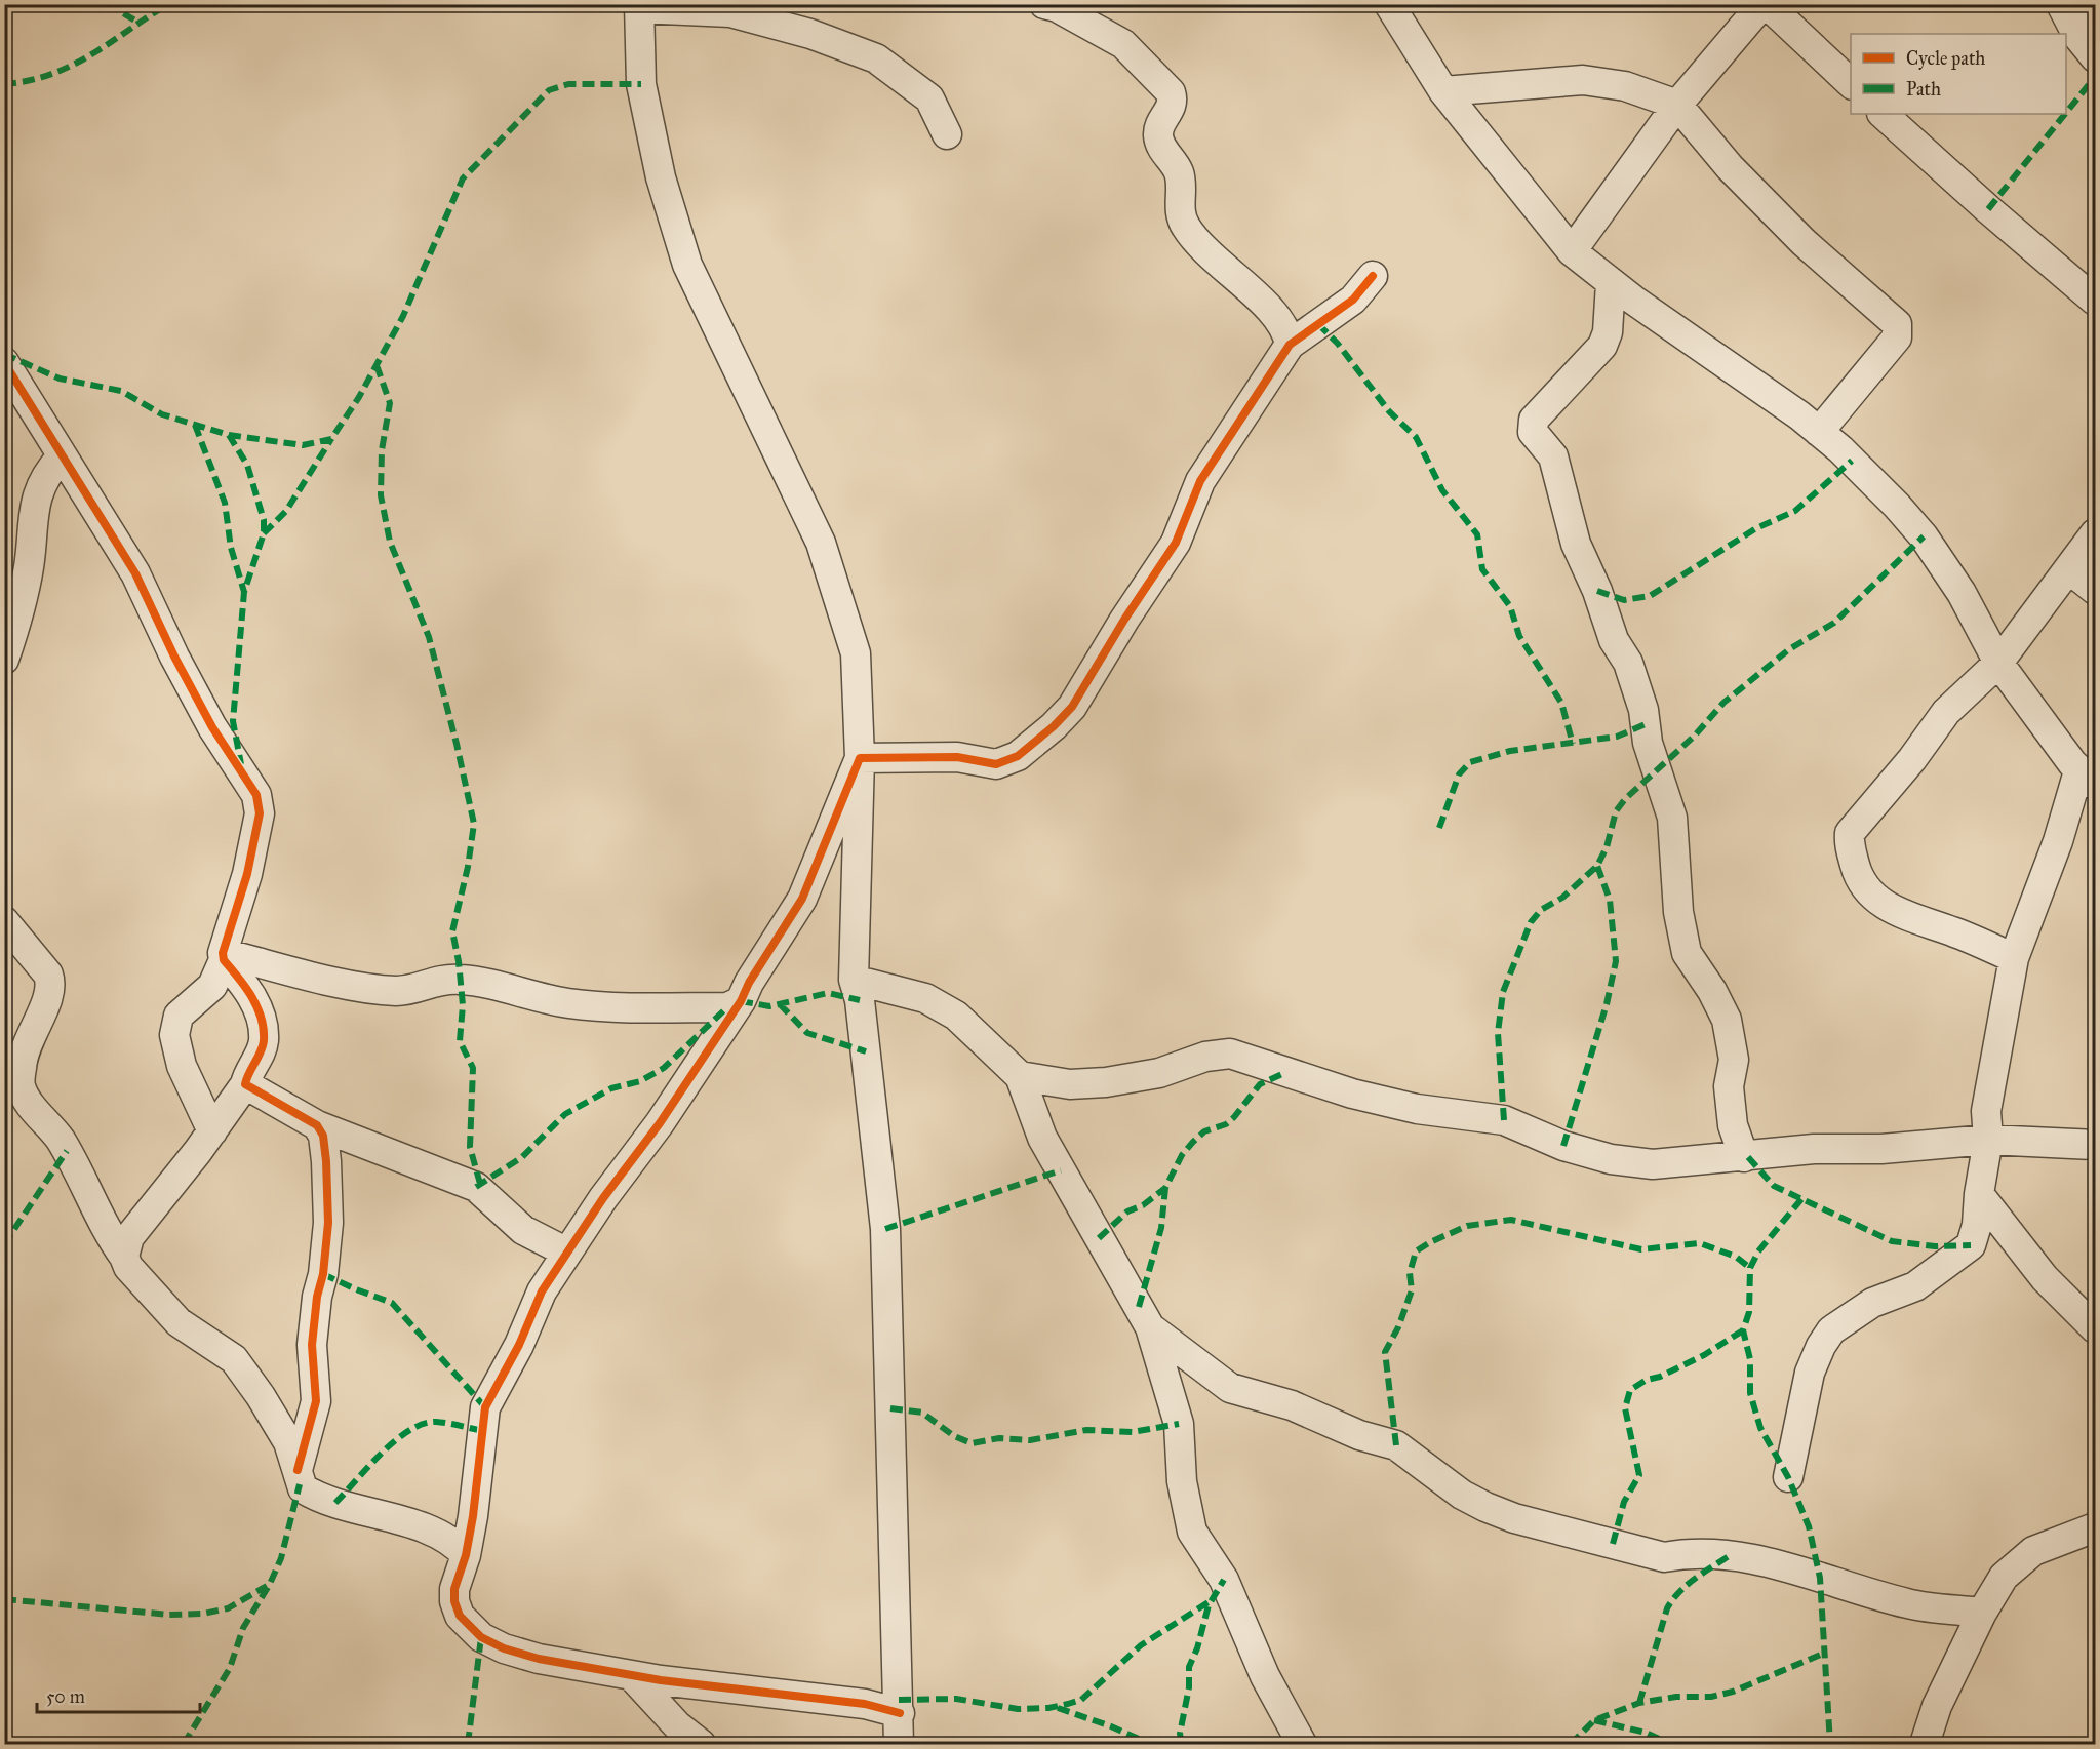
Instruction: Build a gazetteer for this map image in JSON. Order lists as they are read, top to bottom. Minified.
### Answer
{"legend":["Cycle path","Path"],"scale_bar":"50 m"}
